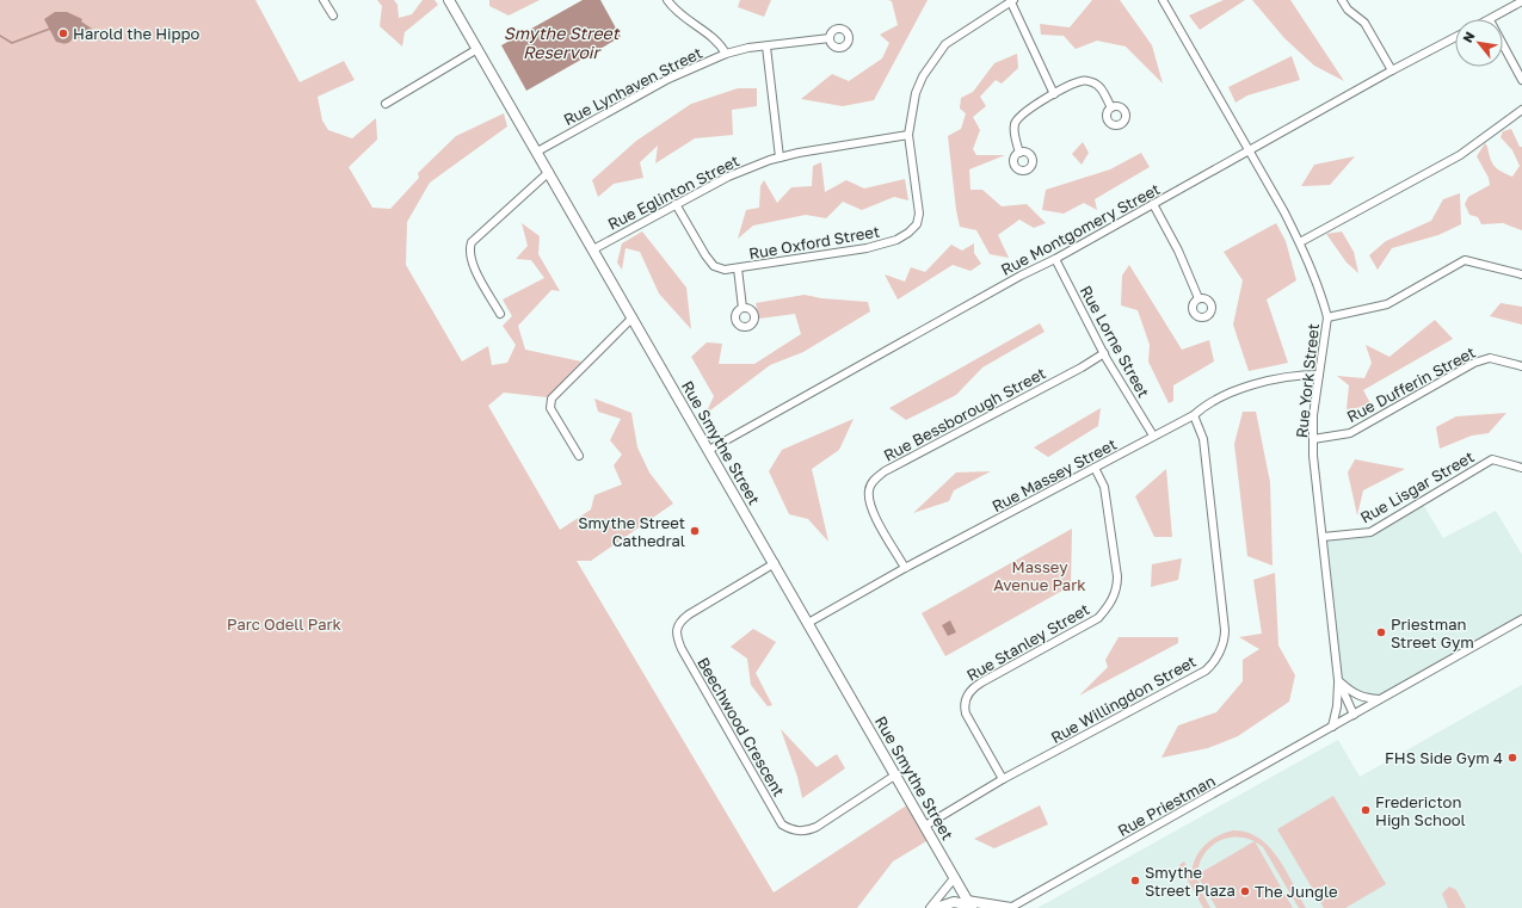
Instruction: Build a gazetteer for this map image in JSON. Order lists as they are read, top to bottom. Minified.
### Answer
{"streets":{"main road":["Rue Smythe Street"],"street":["Rue Lynhaven Street","Rue Eglinton Street","Rue Montgomery Street","Rue Oxford Street","Rue Lorne Street","Rue York Street","Rue Dufferin Street","Rue Bessborough Street","Rue Massey Street","Rue Lisgar Street","Rue Stanley Street","Rue Willingdon Street","Beechwood Crescent","Rue Priestman"]},"crossings":[["Rue Lynhaven Street","Rue Smythe Street"],["Rue Eglinton Street","Rue Oxford Street"],["Rue Eglinton Street","Rue Smythe Street"],["Rue Montgomery Street","Rue Lorne Street"],["Rue Montgomery Street","Rue York Street"],["Rue Montgomery Street","Rue Smythe Street"],["Rue Lorne Street","Rue Bessborough Street"],["Rue Lorne Street","Rue Massey Street"],["Rue York Street","Rue Dufferin Street"],["Rue York Street","Rue Massey Street"],["Rue York Street","Rue Lisgar Street"],["Rue York Street","Rue Priestman"],["Rue Bessborough Street","Rue Massey Street"],["Rue Smythe Street","Rue Massey Street"],["Rue Smythe Street","Rue Willingdon Street"],["Rue Smythe Street","Beechwood Crescent"],["Rue Massey Street","Rue Stanley Street"],["Rue Massey Street","Rue Willingdon Street"],["Rue Stanley Street","Rue Willingdon Street"]],"water":["Smythe Street Reservoir"],"parks":["Massey Avenue Park","Parc Odell Park"],"places":["Harold the Hippo","Smythe Street Cathedral","Priestman Street Gym","FHS Side Gym 4","Fredericton High School","Smythe Street Plaza","The Jungle"],"north":"top left"}
